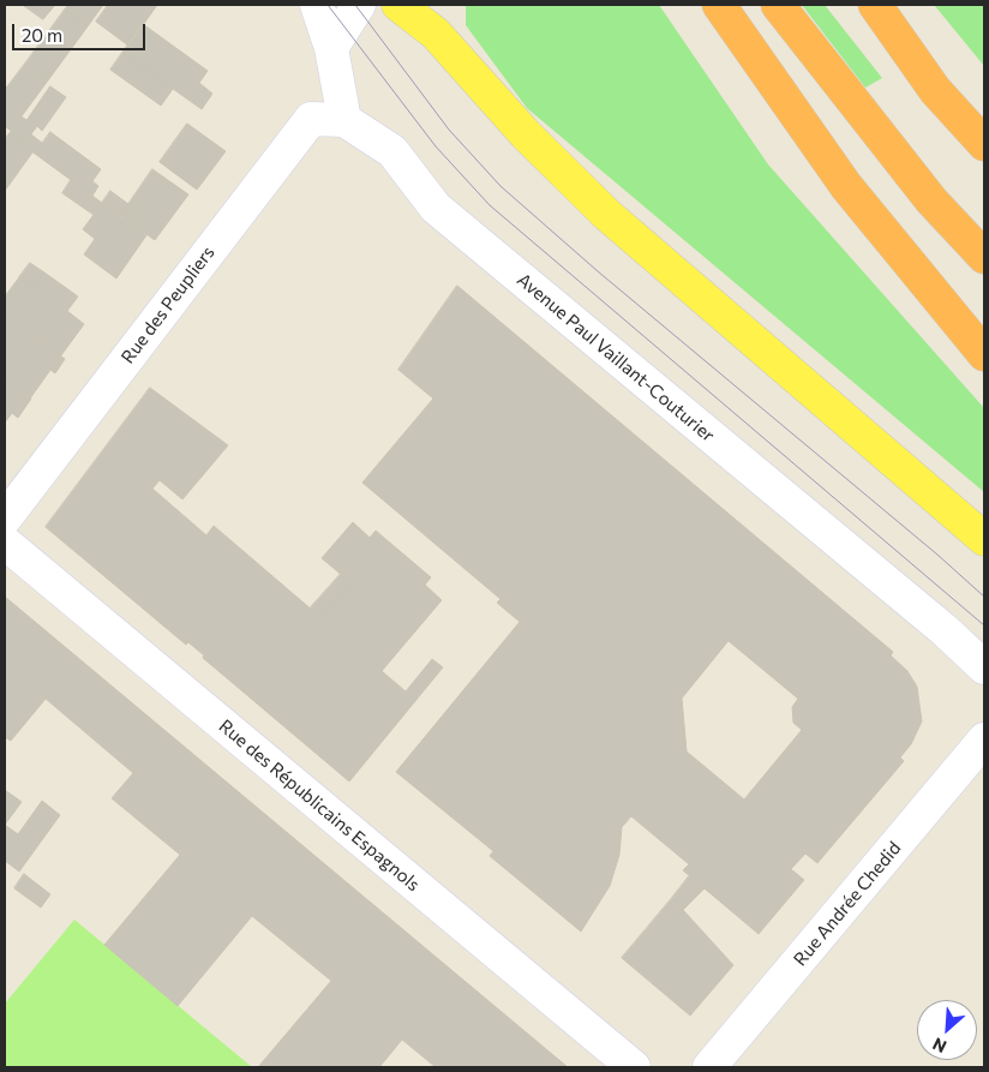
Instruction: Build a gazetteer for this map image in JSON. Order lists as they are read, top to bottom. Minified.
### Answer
{"streets":{"street":["Rue des Peupliers","Avenue Paul Vaillant-Couturier","Rue des Républicains Espagnols","Rue Andrée Chedid"]},"crossings":[["Rue des Peupliers","Avenue Paul Vaillant-Couturier"]],"scale_bar":"20 m","north":"bottom left"}
